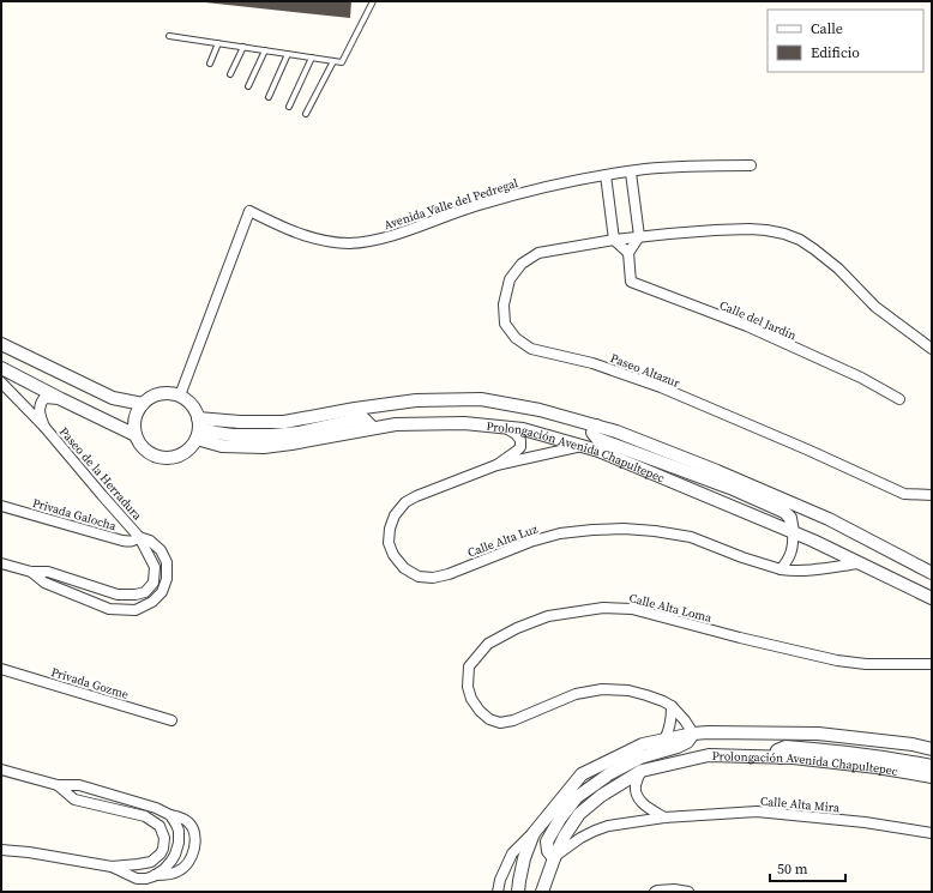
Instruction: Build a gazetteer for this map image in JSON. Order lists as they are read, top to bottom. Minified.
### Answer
{"streets":{"street":["Avenida Valle del Pedregal","Calle del Jardín","Paseo Altazur","Prolongación Avenida Chapultepec","Paseo de la Herradura","Privada Galocha","Calle Alta Luz","Calle Alta Loma","Privada Gozme","Calle Alta Mira"]},"crossings":[["Avenida Valle del Pedregal","Prolongación Avenida Chapultepec"],["Prolongación Avenida Chapultepec","Calle Alta Luz"],["Prolongación Avenida Chapultepec","Calle Alta Loma"],["Prolongación Avenida Chapultepec","Calle Alta Mira"],["Paseo de la Herradura","Privada Galocha"]],"legend":["Calle","Edificio"],"scale_bar":"50 m"}
